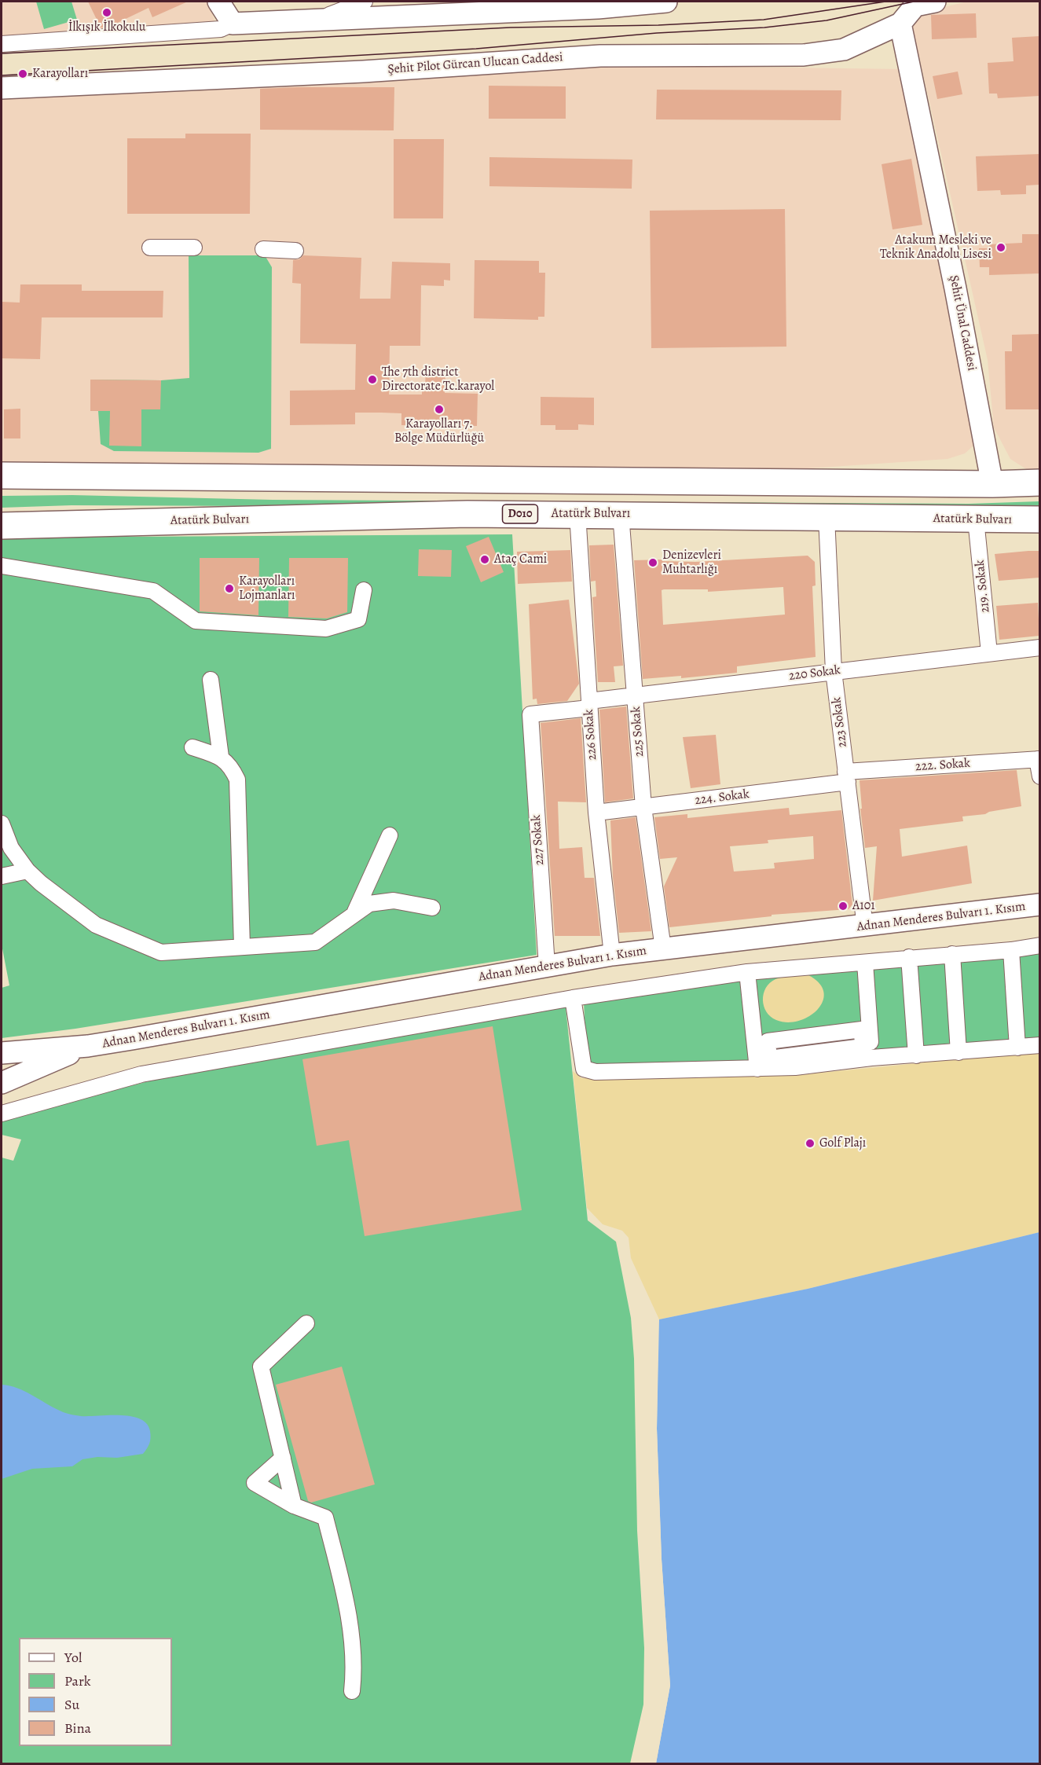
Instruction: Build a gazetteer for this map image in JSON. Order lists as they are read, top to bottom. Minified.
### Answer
{"streets":{"highway":["D010","Atatürk Bulvarı"],"street":["Şehit Pilot Gürcan Ulucan Caddesi","Şehit Ünal Caddesi","219. Sokak","220 Sokak","223 Sokak","225 Sokak","226 Sokak","222. Sokak","224. Sokak","227 Sokak","Adnan Menderes Bulvarı 1. Kısım"]},"crossings":[["Şehit Pilot Gürcan Ulucan Caddesi","Şehit Ünal Caddesi"],["Atatürk Bulvarı","219. Sokak"],["Atatürk Bulvarı","223 Sokak"],["Atatürk Bulvarı","225 Sokak"],["Atatürk Bulvarı","226 Sokak"],["219. Sokak","220 Sokak"],["220 Sokak","223 Sokak"],["220 Sokak","225 Sokak"],["220 Sokak","226 Sokak"],["220 Sokak","227 Sokak"],["223 Sokak","222. Sokak"],["223 Sokak","224. Sokak"],["223 Sokak","Adnan Menderes Bulvarı 1. Kısım"],["225 Sokak","224. Sokak"],["225 Sokak","Adnan Menderes Bulvarı 1. Kısım"],["226 Sokak","224. Sokak"],["226 Sokak","Adnan Menderes Bulvarı 1. Kısım"],["222. Sokak","224. Sokak"],["227 Sokak","Adnan Menderes Bulvarı 1. Kısım"]],"places":["İlkışık İlkokulu","Karayolları","Atakum Mesleki ve Teknik Anadolu Lisesi","The 7th district Directorate Tc.karayol","Karayolları 7. Bölge Müdürlüğü","Ataç Cami","Denizevleri Muhtarlığı","Karayolları Lojmanları","A101","Golf Plajı"],"legend":["Yol","Park","Su","Bina"]}
